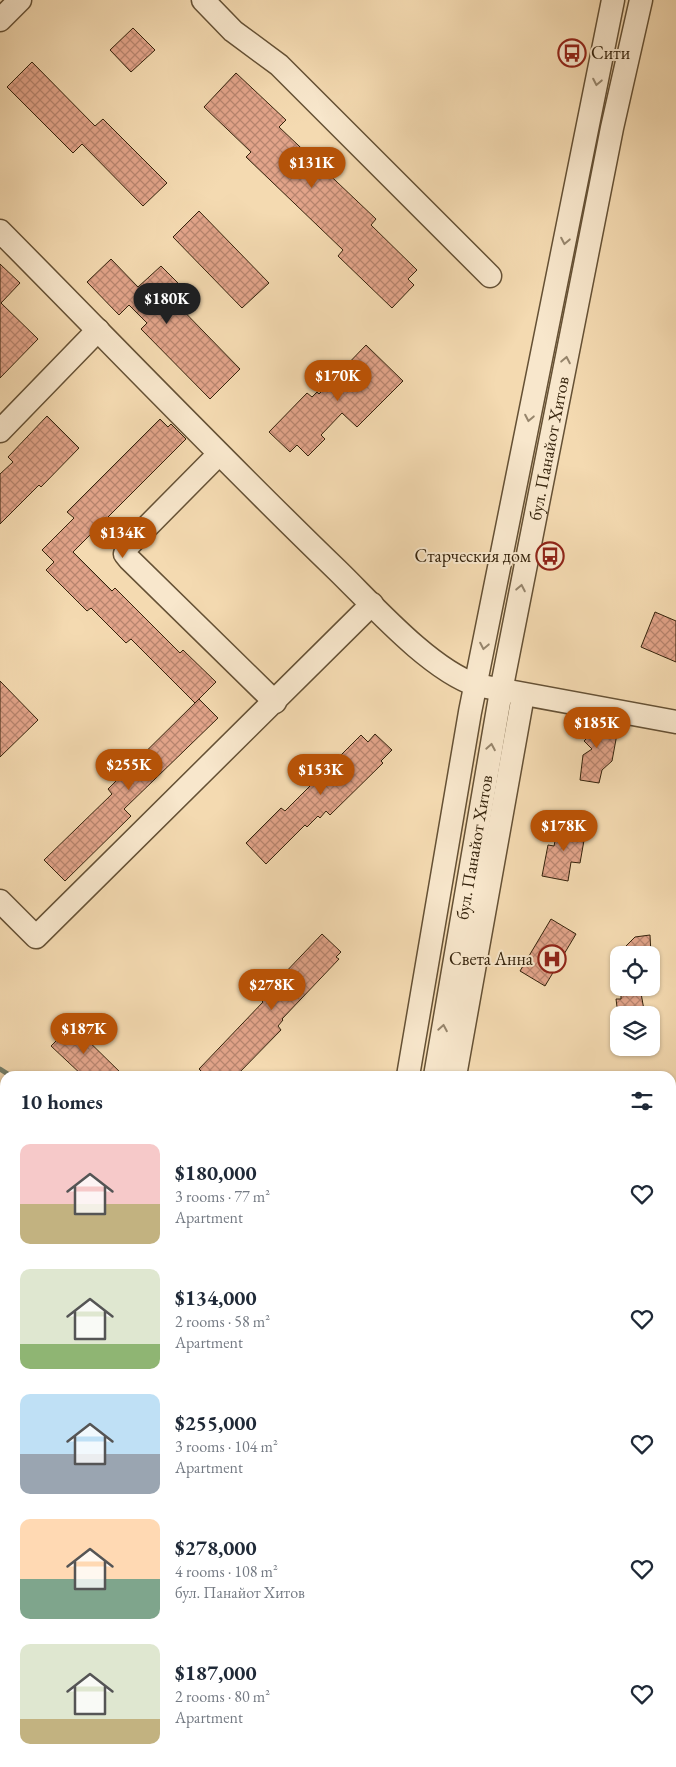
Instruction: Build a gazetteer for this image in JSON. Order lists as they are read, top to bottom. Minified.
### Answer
{"streets":{"street":["бул. Панайот Хитов"]},"places":{"bus stop":["Сити","Старческия дом"],"hospital":["Света Анна"]},"page":{"price":["$131K","$180K","$170K","$134K","$185K","$255K","$153K","$178K","$278K","$187K"],"heading":"10 homes","list":[{"name":"$180,000","note":"3 rooms · 77 m² · Apartment"},{"name":"$134,000","note":"2 rooms · 58 m² · Apartment"},{"name":"$255,000","note":"3 rooms · 104 m² · Apartment"},{"name":"$278,000","note":"4 rooms · 108 m² · бул. Панайот Хитов"},{"name":"$187,000","note":"2 rooms · 80 m² · Apartment"}]}}
